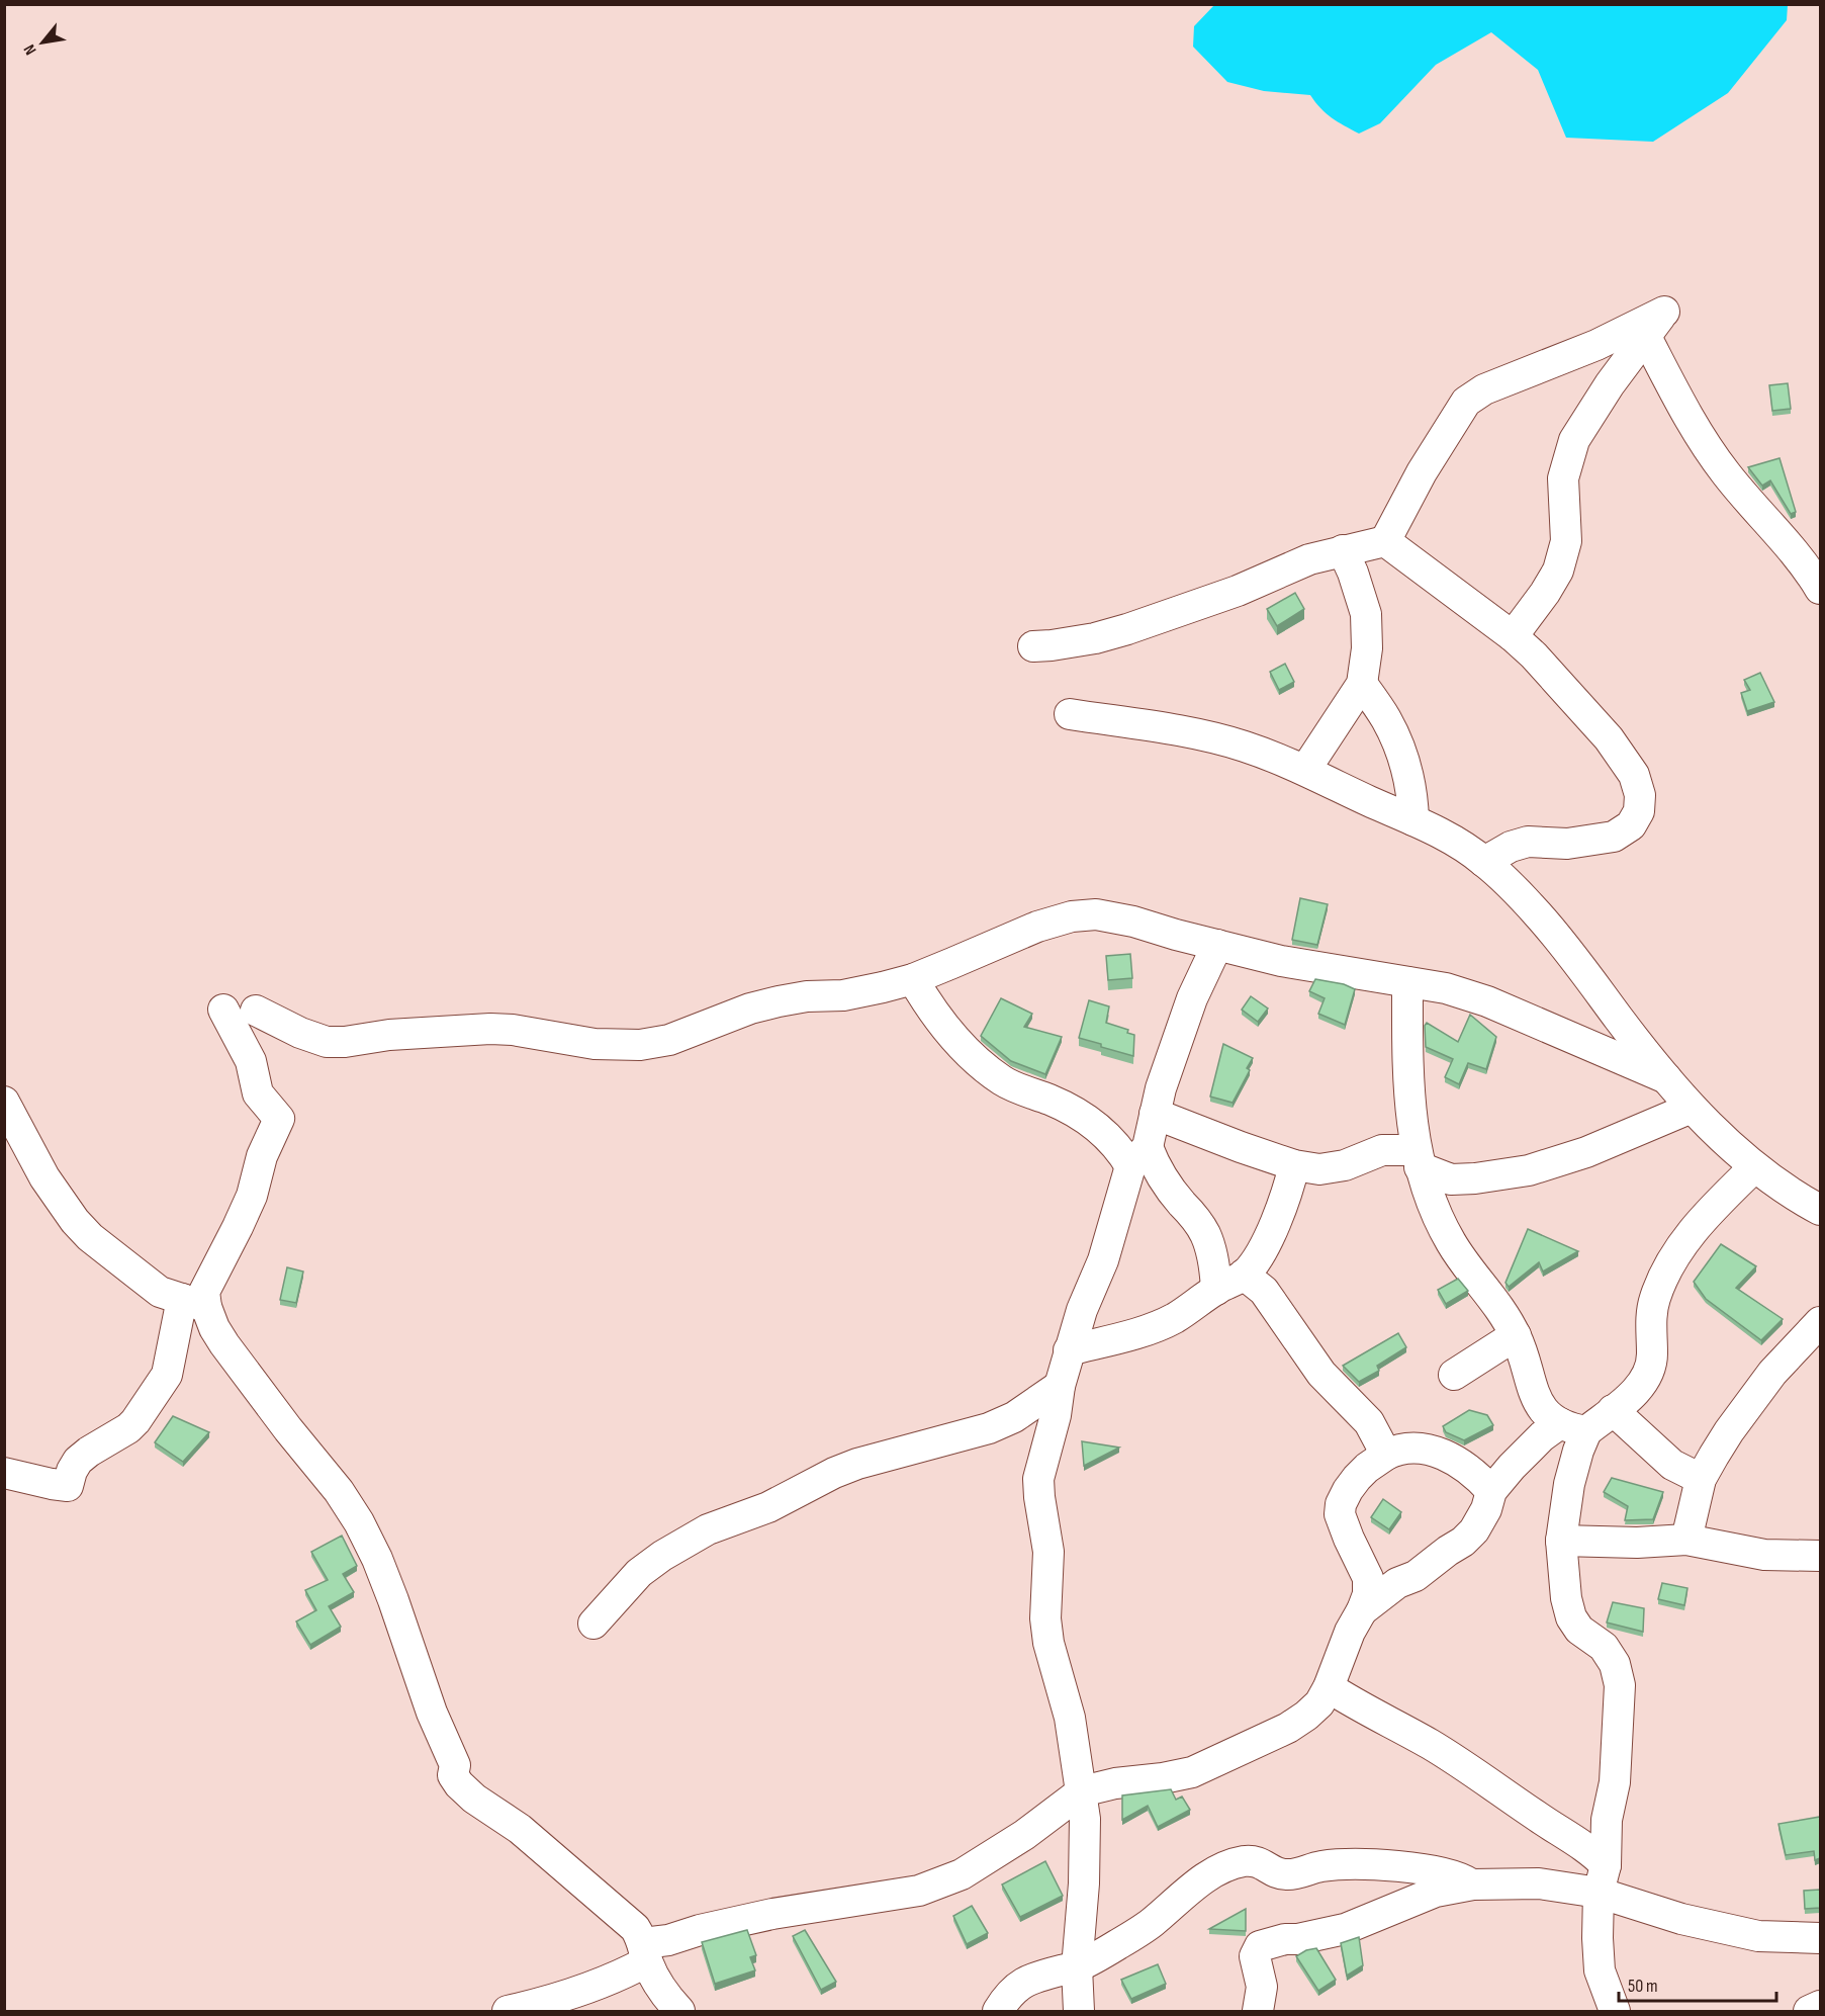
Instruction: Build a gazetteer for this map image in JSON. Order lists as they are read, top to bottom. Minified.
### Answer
{"scale_bar":"50 m","north":"bottom left"}
